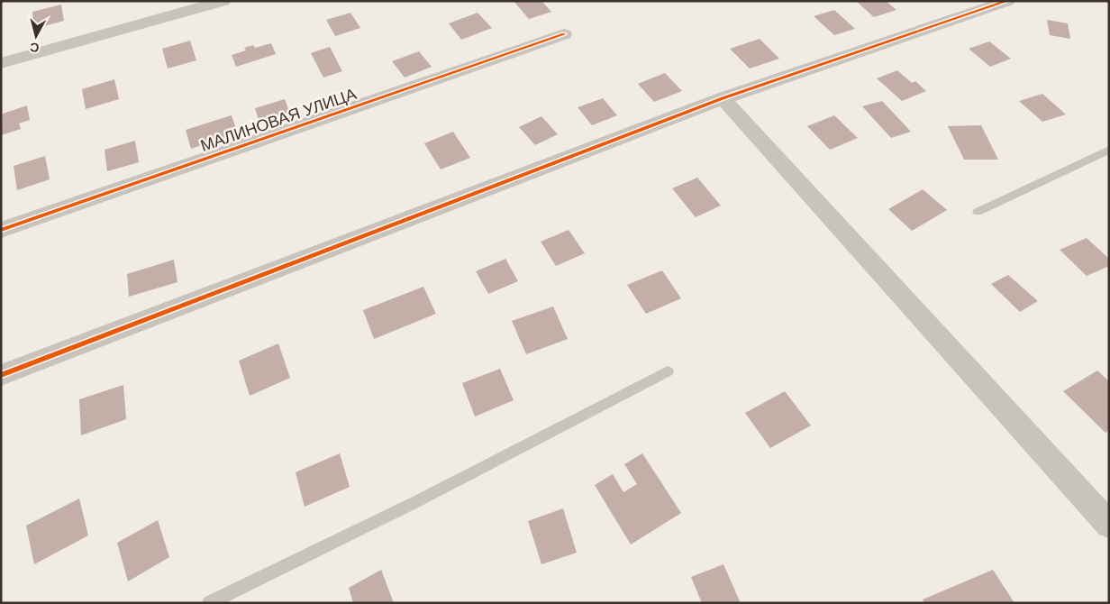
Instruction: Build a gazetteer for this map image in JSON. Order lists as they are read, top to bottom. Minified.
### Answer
{"streets":{"street":["МАЛИНОВАЯ УЛИЦА"]},"north":"bottom"}
